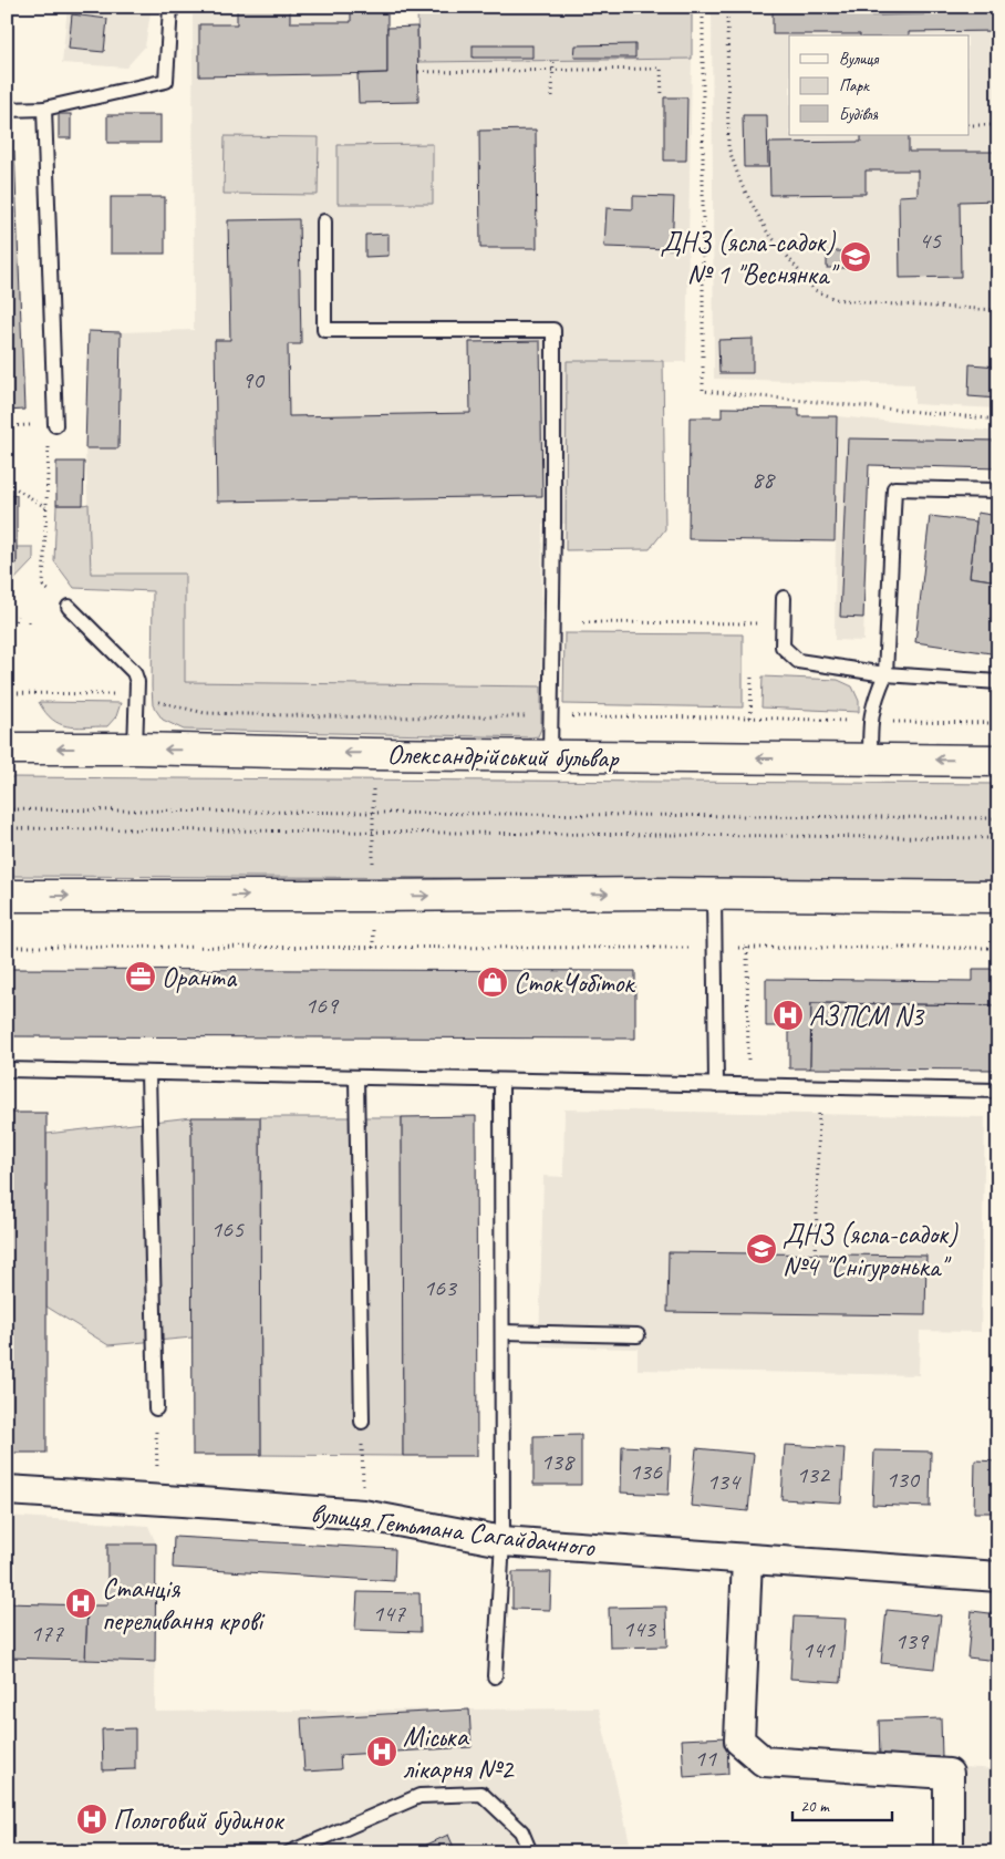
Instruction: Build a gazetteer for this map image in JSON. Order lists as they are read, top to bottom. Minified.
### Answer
{"streets":{"main road":["Олександрійський бульвар"],"street":["вулиця Гетьмана Сагайдачного"]},"places":{"school or university":["ДНЗ (ясла-садок) № 1 \"Веснянка\"","ДНЗ (ясла-садок) №4 \"Снігуронька\""],"office":["Оранта"],"shop":["СтокЧобіток"],"hospital":["АЗПСМ N3","Станція переливання крові","Міська лікарня №2","Пологовий будинок"]},"house_numbers":["45","90","88","169","165","163","138","136","132","130","134","147","143","177","139","141","11"],"legend":["Вулиця","Парк","Будівля"],"scale_bar":"20 m"}
